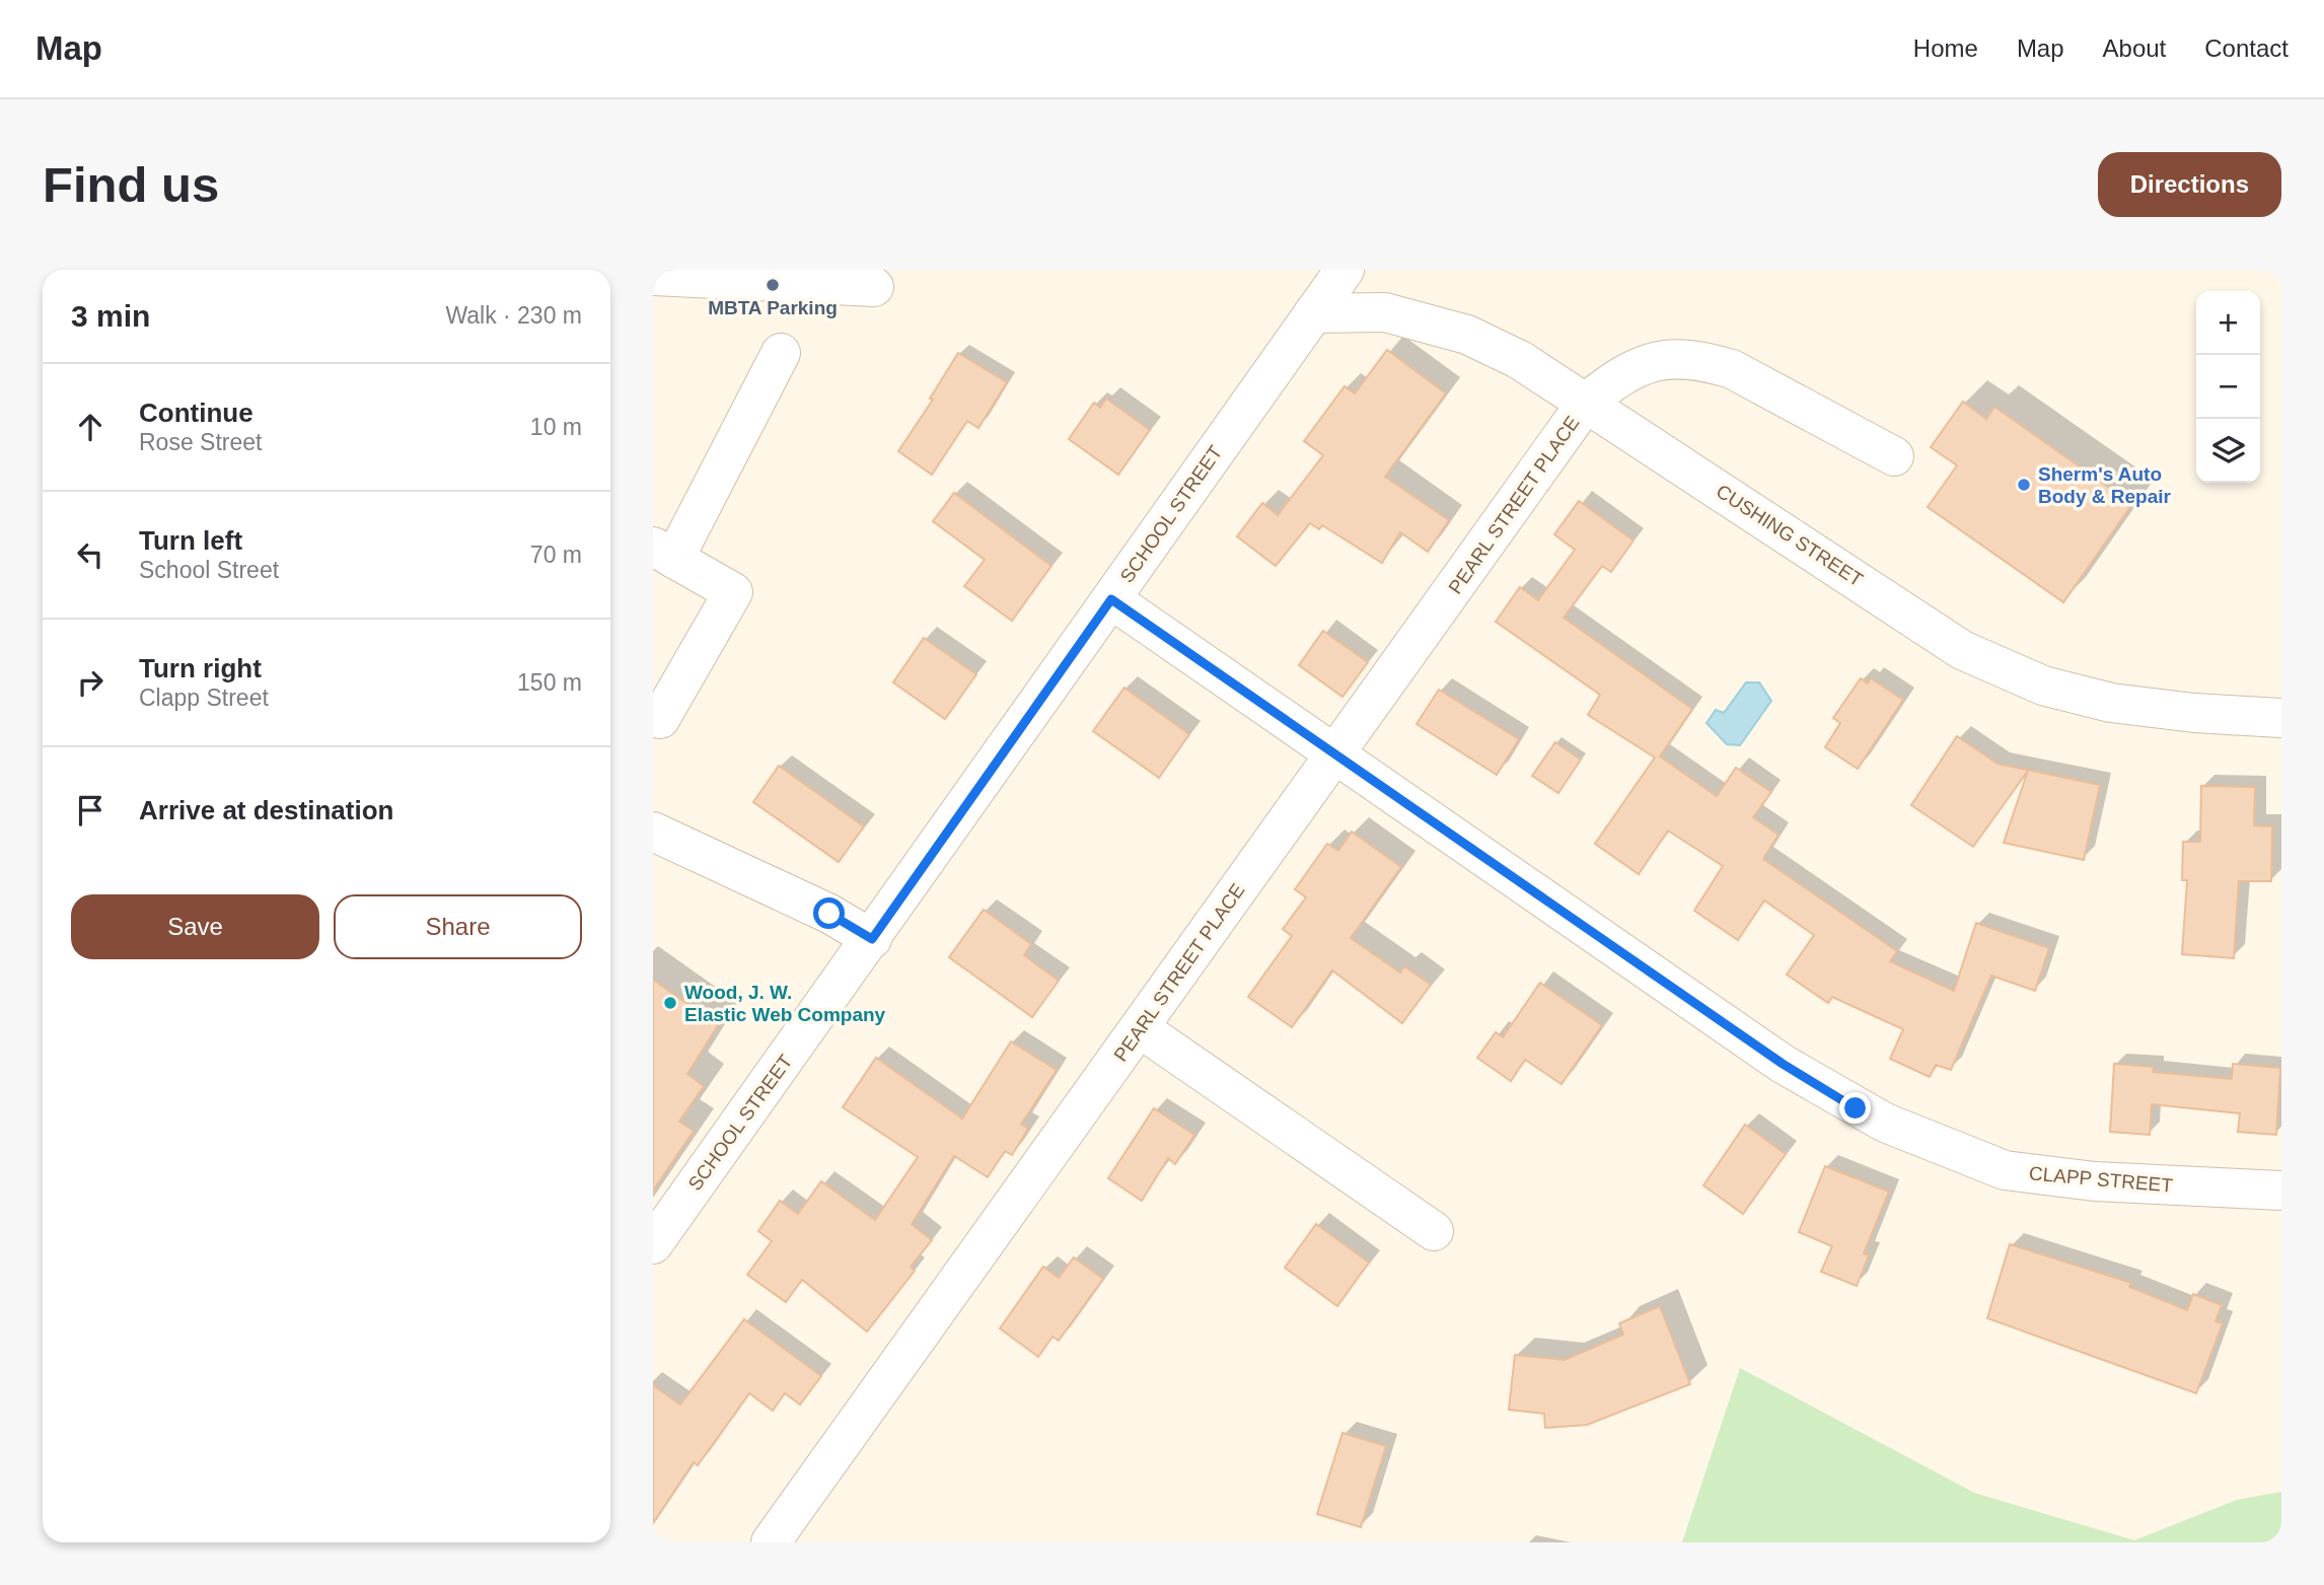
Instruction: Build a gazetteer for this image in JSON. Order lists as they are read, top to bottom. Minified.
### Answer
{"streets":{"street":["PEARL STREET PLACE","SCHOOL STREET","CUSHING STREET","CLAPP STREET"]},"crossings":[["PEARL STREET PLACE","CUSHING STREET"],["PEARL STREET PLACE","CLAPP STREET"],["SCHOOL STREET","CUSHING STREET"],["SCHOOL STREET","CLAPP STREET"]],"places":["MBTA Parking","Sherm's Auto Body & Repair","Wood, J. W. Elastic Web Company"],"page":{"header":"Map","nav":["Home","Map","About","Contact"],"buttons":["Directions",["Save","Share"]],"title":"Find us","heading":["3 min","Walk · 230 m"],"map_buttons":["+","−"],"list":[["Continue","Rose Street","10 m"],["Turn left","School Street","70 m"],["Turn right","Clapp Street","150 m"],"Arrive at destination"]}}
